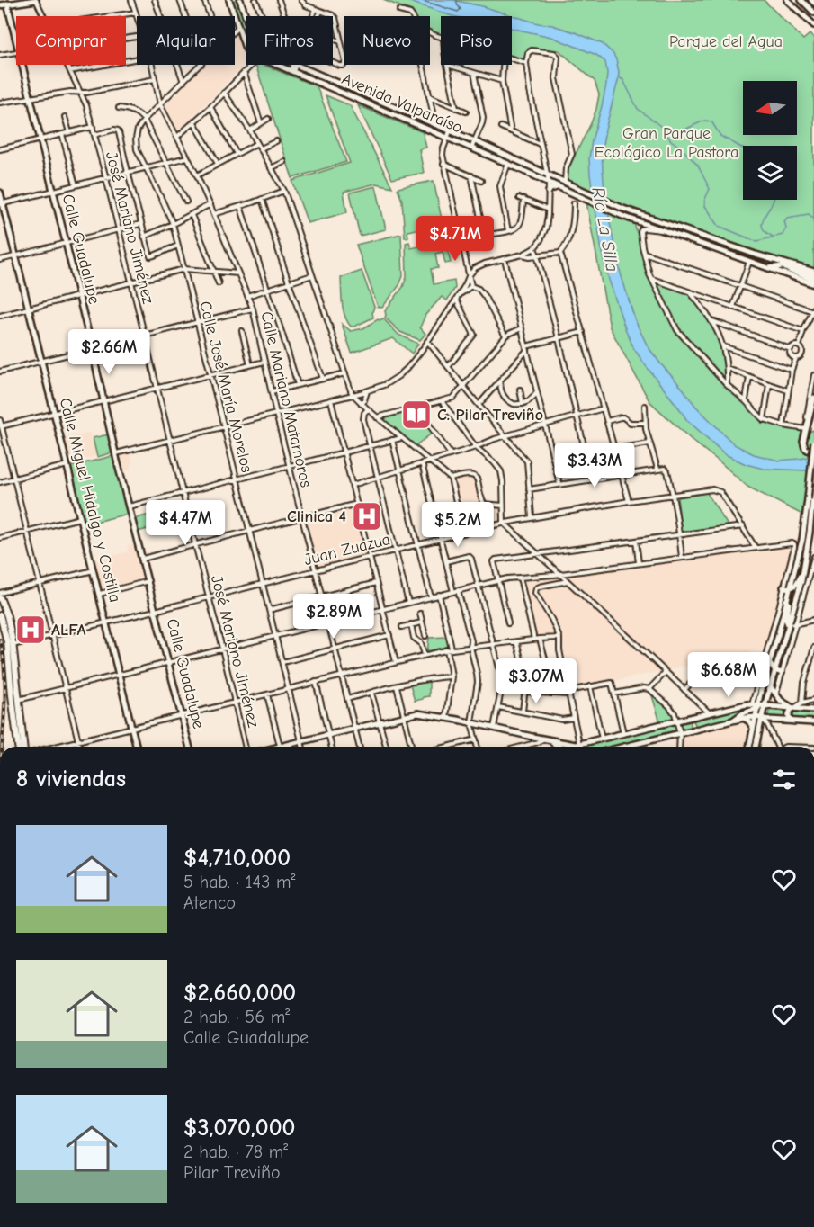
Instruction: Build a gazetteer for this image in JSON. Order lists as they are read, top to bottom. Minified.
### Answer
{"streets":{"main road":["Avenida Valparaíso","Calle Guadalupe","Calle Miguel Hidalgo y Costilla"],"street":["José Mariano Jiménez","Calle José María Morelos","Calle Mariano Matamoros","Juan Zuazua"]},"crossings":[["José Mariano Jiménez","Calle José María Morelos"],["José Mariano Jiménez","Juan Zuazua"],["Calle Guadalupe","Juan Zuazua"],["Calle José María Morelos","Calle Mariano Matamoros"],["Calle José María Morelos","Juan Zuazua"],["Calle Mariano Matamoros","Juan Zuazua"],["Calle Miguel Hidalgo y Costilla","Juan Zuazua"]],"water":["Río La Silla"],"parks":["Parque del Agua","Gran Parque Ecológico La Pastora"],"places":{"library":["C. Pilar Treviño"],"hospital":["Clinica 4","ALFA"]},"north":"left","page":{"chip":["Comprar","Alquilar","Filtros","Nuevo","Piso"],"price":["$4.71M","$2.66M","$3.43M","$4.47M","$5.2M","$2.89M","$6.68M","$3.07M"],"heading":"8 viviendas","list":[{"name":"$4,710,000","note":"5 hab. · 143 m² · Atenco"},{"name":"$2,660,000","note":"2 hab. · 56 m² · Calle Guadalupe"},{"name":"$3,070,000","note":"2 hab. · 78 m² · Pilar Treviño"}]}}
